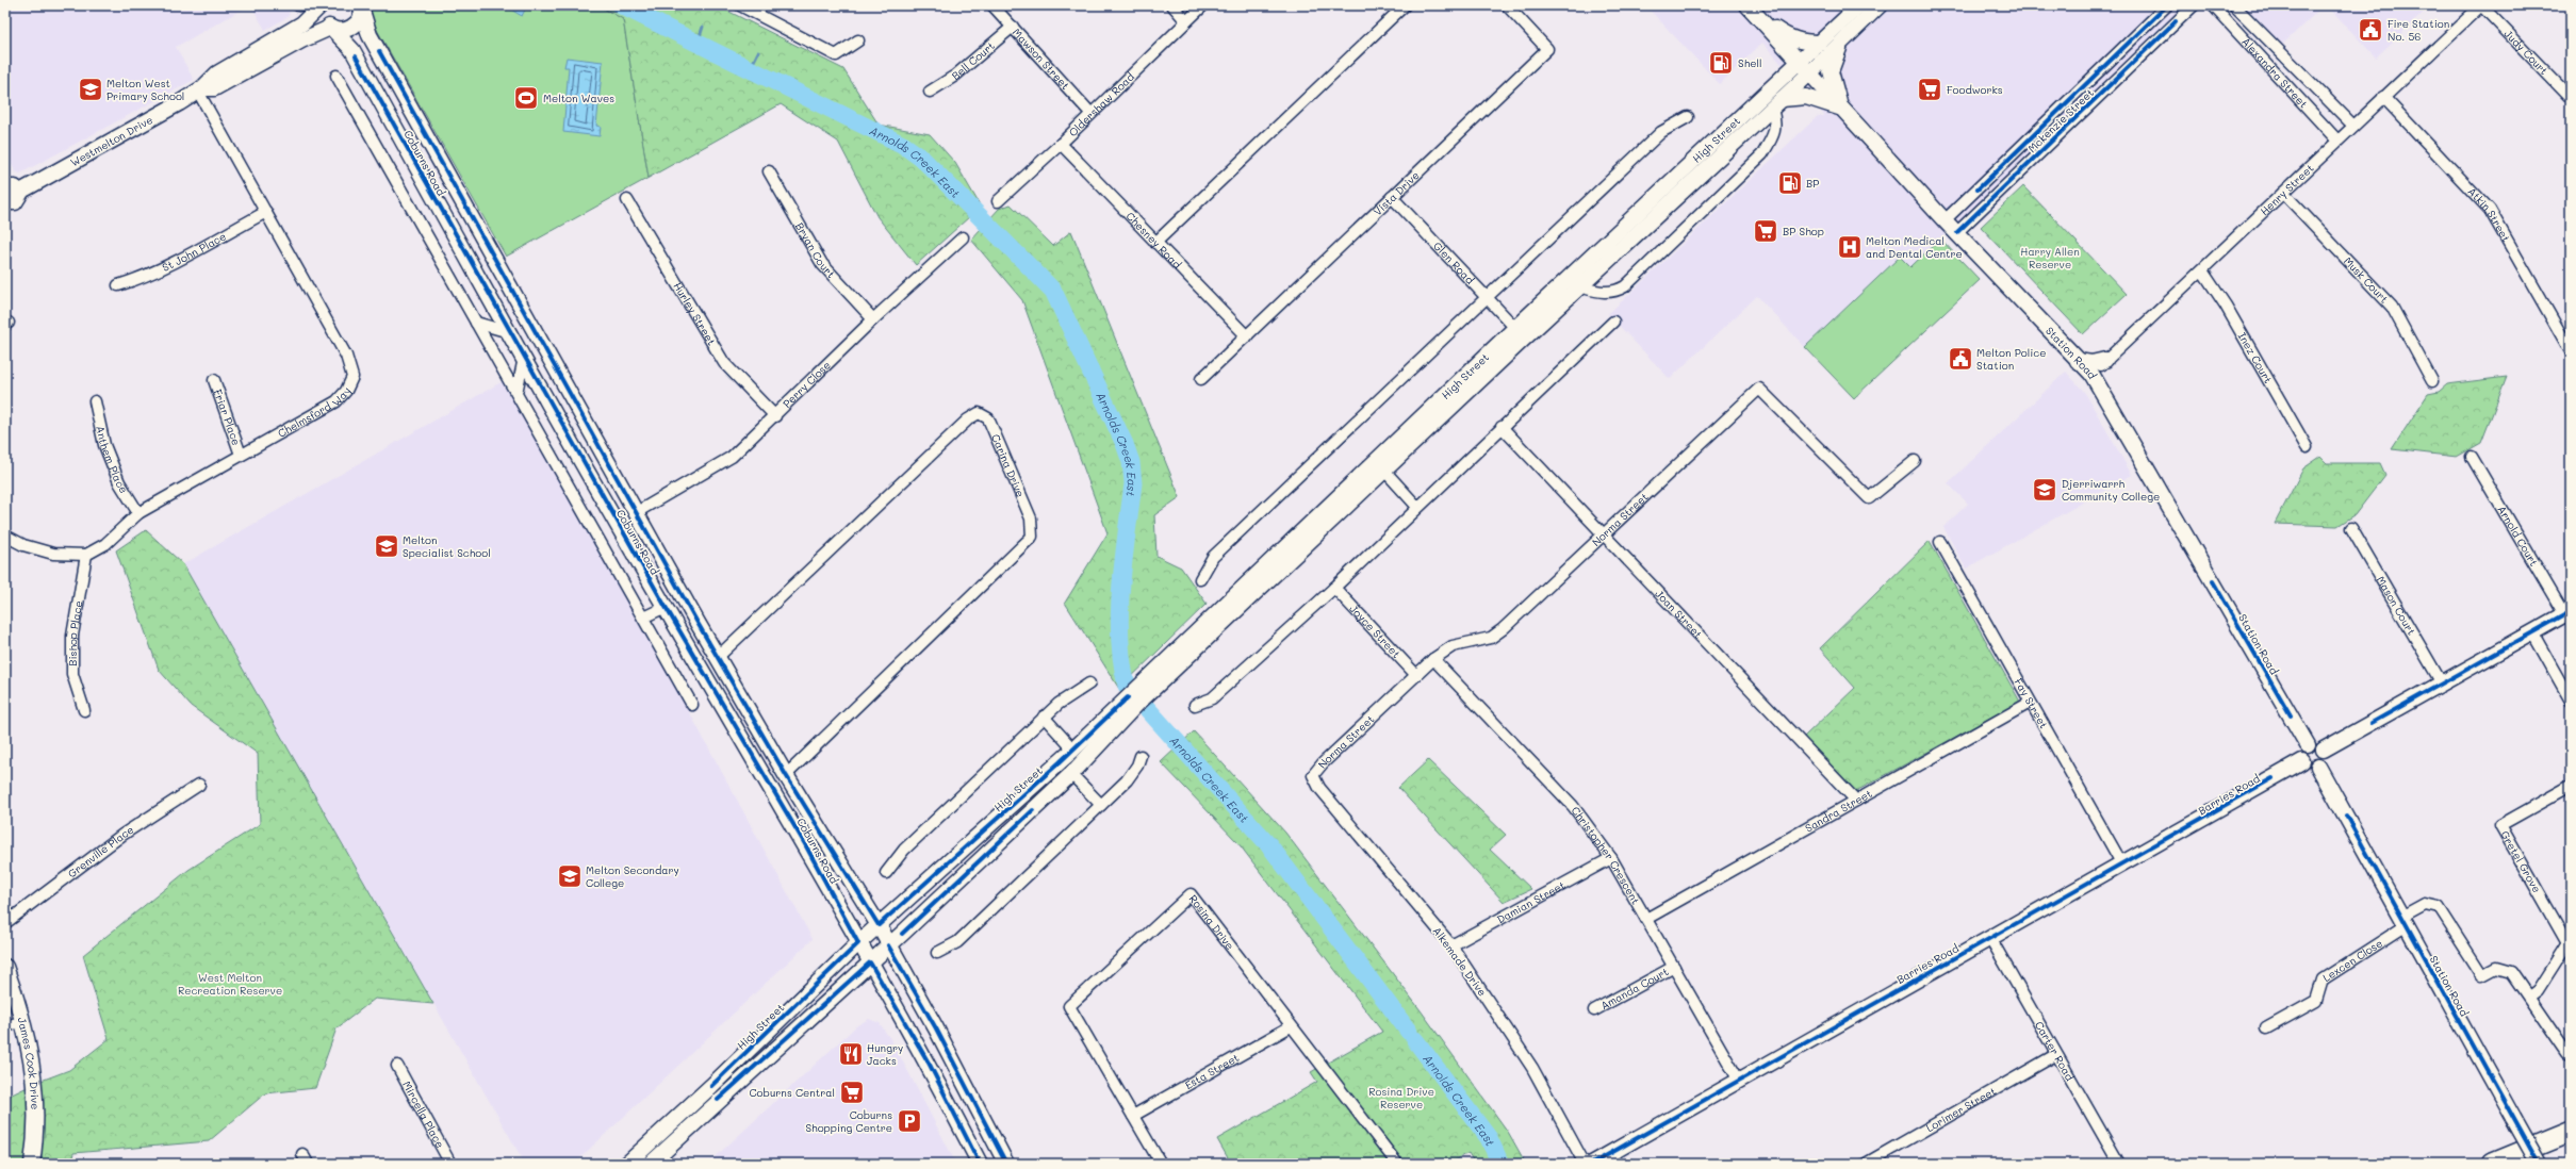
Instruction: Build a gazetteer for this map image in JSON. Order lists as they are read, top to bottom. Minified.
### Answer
{"streets":{"street":["Judy Court","Mawson Street","Bell Court","Alexandra Street","Oldershaw Road","Mckenzie Street","High Street","Westmelton Drive","Coburns Road","Henry Street","Vista Drive","Atkin Street","Chesney Road","Bryan Court","St John Place","Glen Road","Musk Court","Hurley Street","Station Road","Inez Court","Perry Close","Chelmsford Way","Friar Place","Anthem Place","Carina Drive","Norma Street","Arnold Court","Mason Court","Joan Street","Joyce Street","Bishop Place","Fay Street","Barries Road","Sandra Street","Grenville Place","Christopher Crescent","Gretel Grove","Damian Street","Rosina Drive","Alkemade Drive","Lexcen Close","Amanda Court","Carter Road","James Cook Drive","Esta Street","Lorimer Street","Mircella Place"]},"crossings":[["Judy Court","Henry Street"],["Mawson Street","Bell Court"],["Mawson Street","Oldershaw Road"],["Alexandra Street","Henry Street"],["Oldershaw Road","Chesney Road"],["Mckenzie Street","Station Road"],["High Street","Coburns Road"],["High Street","Glen Road"],["High Street","Station Road"],["Westmelton Drive","Coburns Road"],["Westmelton Drive","Chelmsford Way"],["Coburns Road","Perry Close"],["Coburns Road","Carina Drive"],["Henry Street","Atkin Street"],["Henry Street","Musk Court"],["Henry Street","Station Road"],["Henry Street","Inez Court"],["Vista Drive","Chesney Road"],["Vista Drive","Glen Road"],["Bryan Court","Perry Close"],["St John Place","Chelmsford Way"],["Hurley Street","Perry Close"],["Station Road","Barries Road"],["Station Road","Lexcen Close"],["Chelmsford Way","Friar Place"],["Chelmsford Way","Anthem Place"],["Chelmsford Way","Bishop Place"],["Norma Street","Joan Street"],["Norma Street","Joyce Street"],["Norma Street","Christopher Crescent"],["Norma Street","Alkemade Drive"],["Joan Street","Sandra Street"],["Fay Street","Barries Road"],["Fay Street","Sandra Street"],["Barries Road","Christopher Crescent"],["Barries Road","Carter Road"],["Sandra Street","Christopher Crescent"],["Christopher Crescent","Damian Street"],["Christopher Crescent","Amanda Court"],["Damian Street","Alkemade Drive"],["Rosina Drive","Esta Street"],["Carter Road","Lorimer Street"]],"water":["Arnolds Creek East"],"parks":["Harry Allen Reserve","West Melton Recreation Reserve","Rosina Drive Reserve"],"places":{"public building":["Fire Station No. 56","Melton Police Station"],"fuel station":["Shell","BP"],"school or university":["Melton West Primary School","Djerriwarrh Community College","Melton Specialist School","Melton Secondary College"],"supermarket":["Foodworks","BP Shop","Coburns Central"],"sports":["Melton Waves"],"hospital":["Melton Medical and Dental Centre"],"restaurant":["Hungry Jacks"],"parking":["Coburns Shopping Centre"]}}
